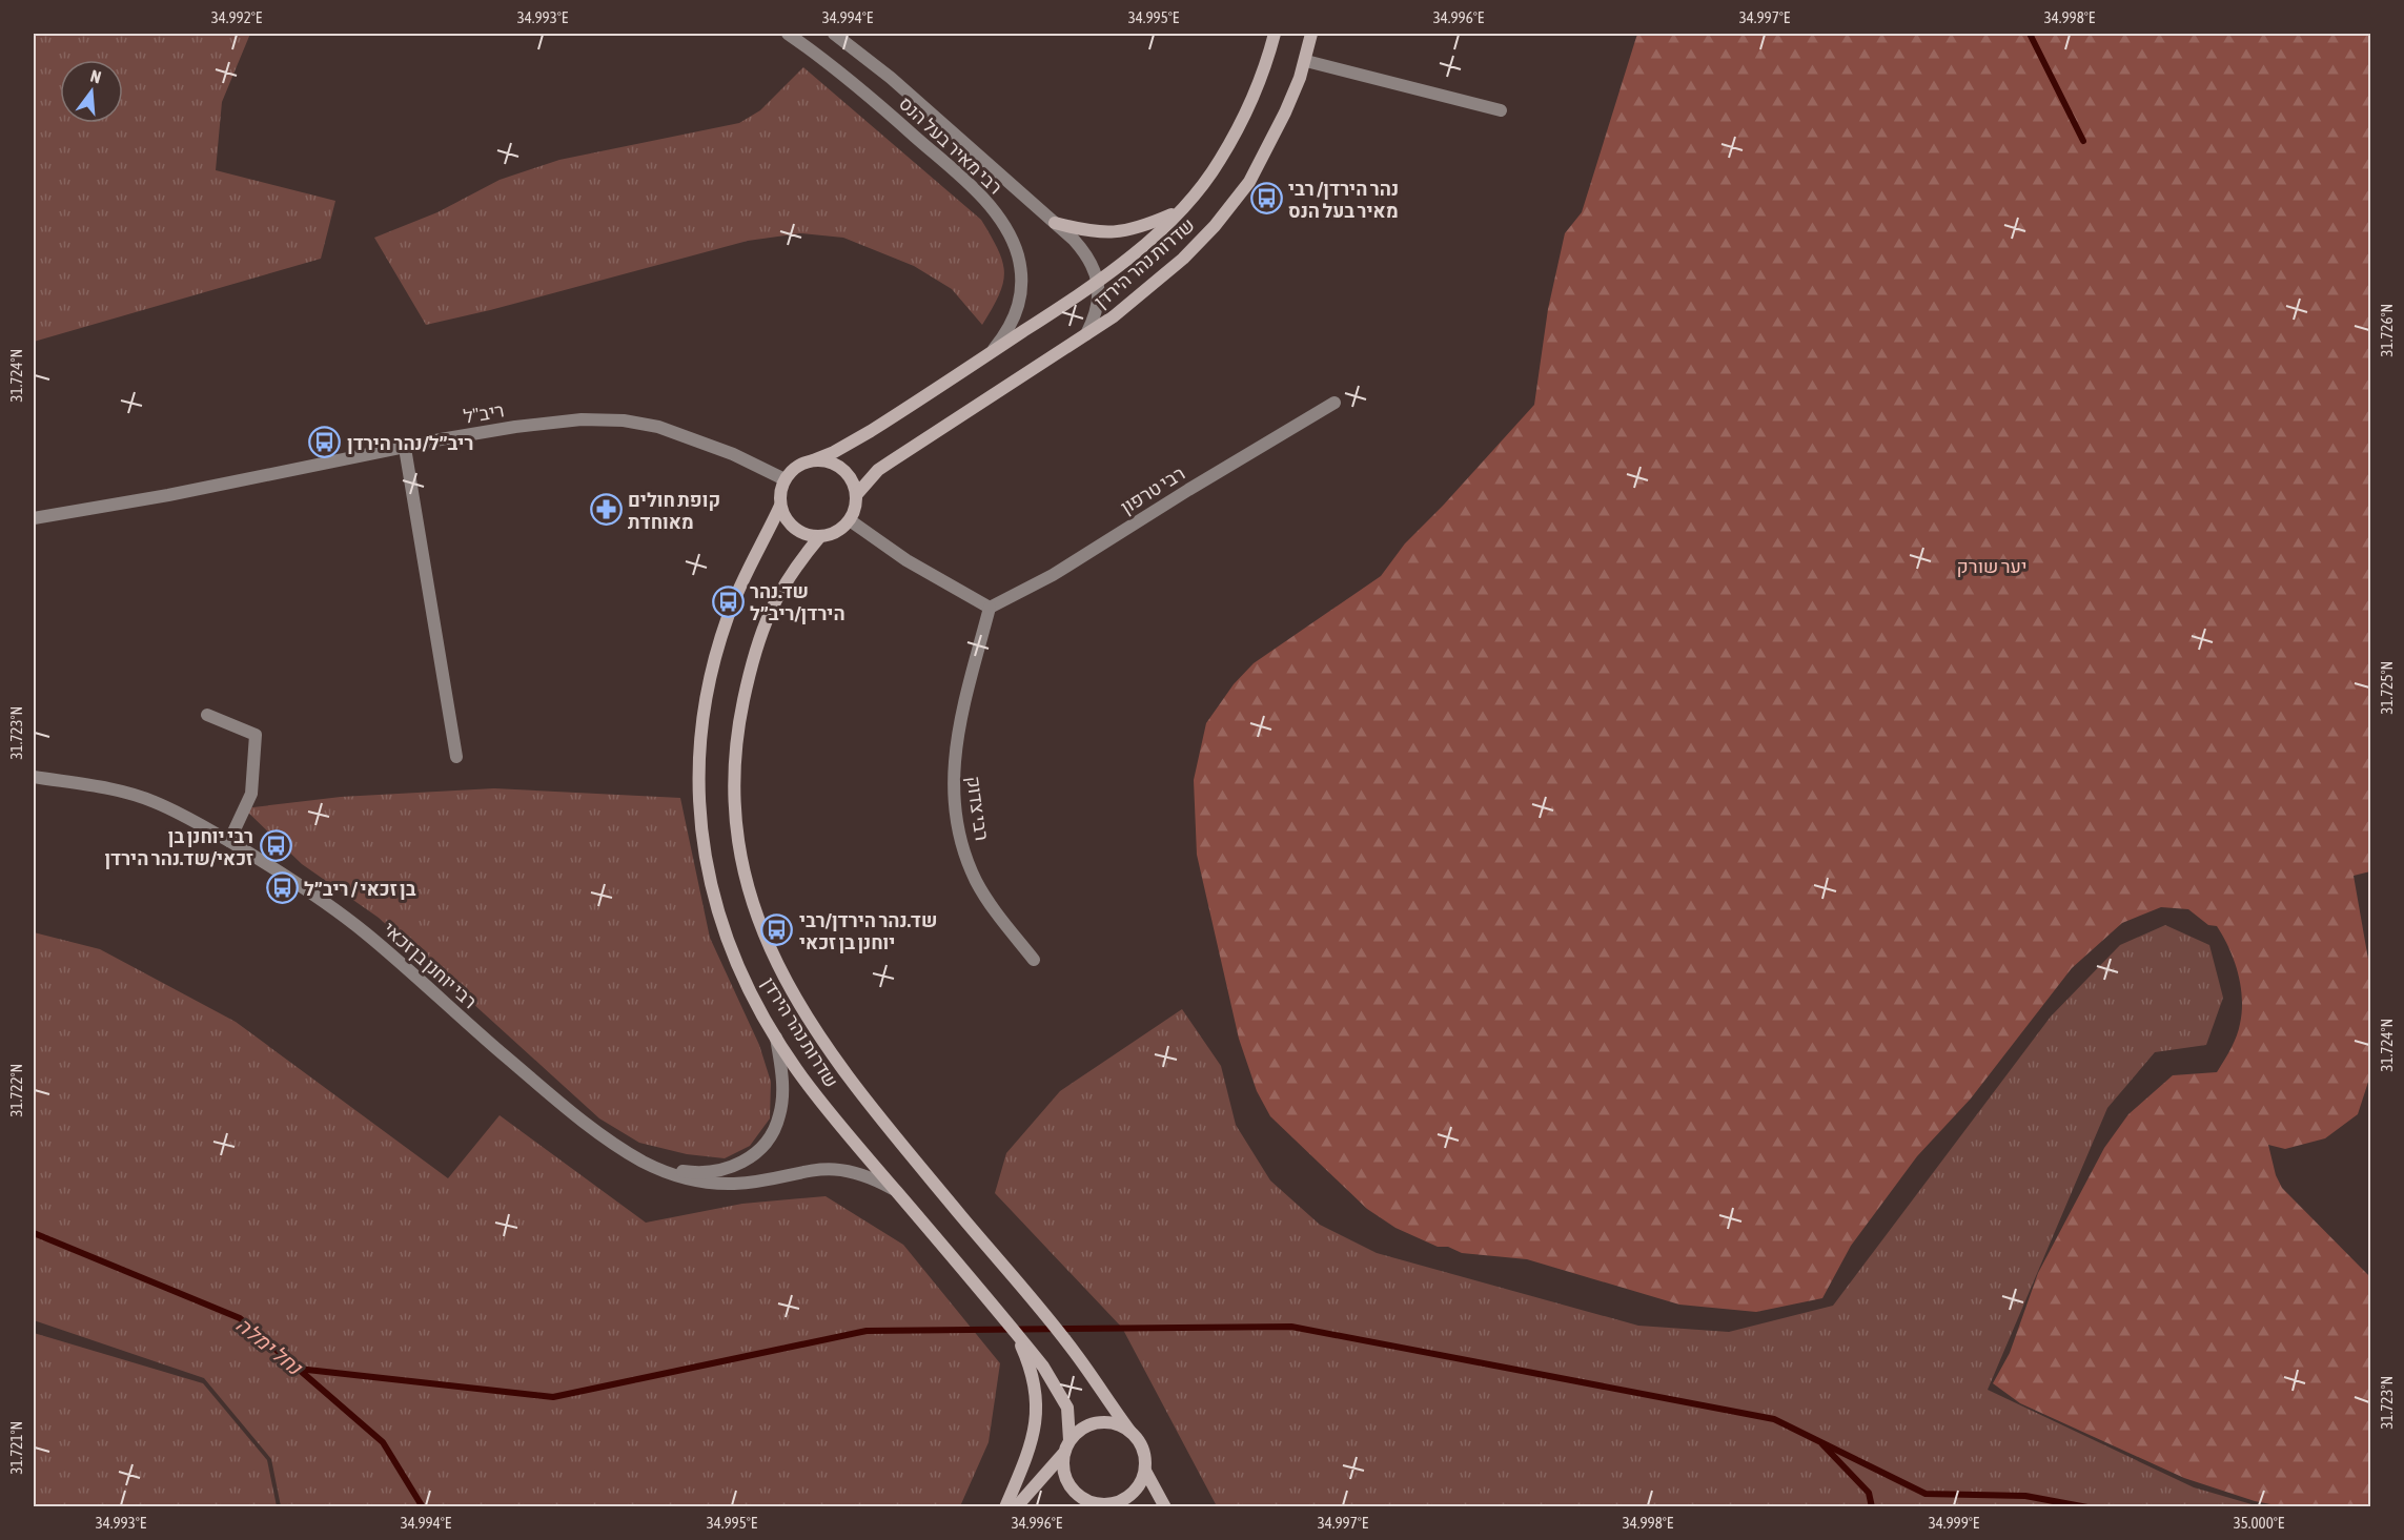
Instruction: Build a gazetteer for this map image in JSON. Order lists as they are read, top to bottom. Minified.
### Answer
{"streets":{"main road":["שדרות נהר הירדן"],"street":["רבי מאיר בעל הנס","ריב\"ל","רבי טרפון","רבי צדוק","רבי יוחנן בן זכאי"]},"crossings":[["רבי מאיר בעל הנס","שדרות נהר הירדן"],["שדרות נהר הירדן","ריב\"ל"],["שדרות נהר הירדן","רבי יוחנן בן זכאי"],["רבי טרפון","רבי צדוק"]],"water":["נחל ימלה"],"parks":["יער שורק"],"places":{"bus stop":["נהר הירדן/ רבי מאיר בעל הנס","ריב״ל/נהר הירדן","שד.נהר הירדן/ריב״ל","רבי יוחנן בן זכאי/שד.נהר הירדן","בן זכאי / ריב״ל","שד.נהר הירדן/רבי יוחנן בן זכאי"],"pharmacy":["קופת חולים מאוחדת"]},"north":"top","coordinates":["34.992°E","34.993°E","34.994°E","34.995°E","34.996°E","34.997°E","34.998°E","31.726°N","31.724°N","31.725°N","31.723°N","31.722°N","31.721°N","34.999°E","35.000°E"]}
